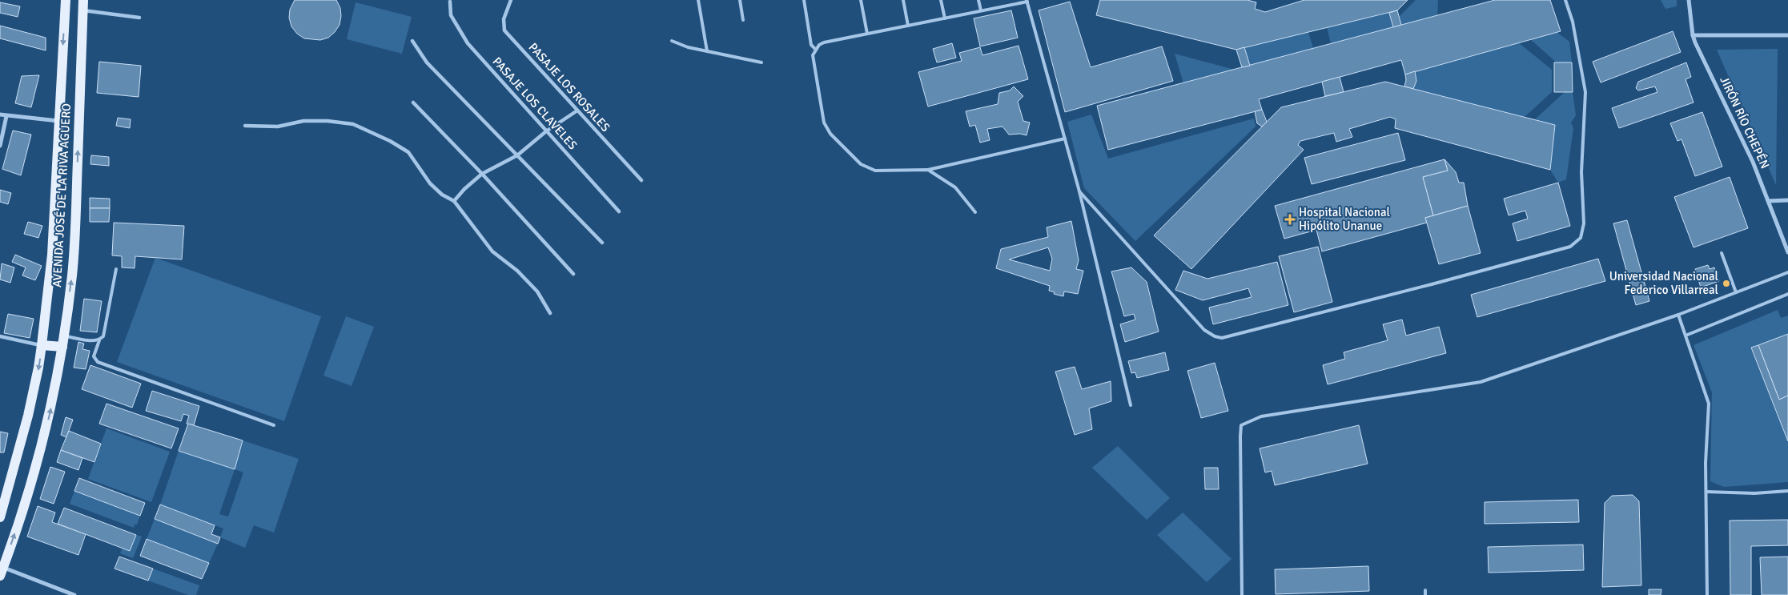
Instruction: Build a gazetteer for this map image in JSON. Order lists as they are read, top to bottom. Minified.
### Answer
{"streets":{"main road":["AVENIDA JOSÉ DE LA RIVA AGUERO"],"street":["PASAJE LOS ROSALES","PASAJE LOS CLAVELES","JIRÓN RÍO CHEPÉN"]},"places":{"health":["Hospital Nacional Hipólito Unanue"],"other":["Universidad Nacional Federico Villarreal"]}}
